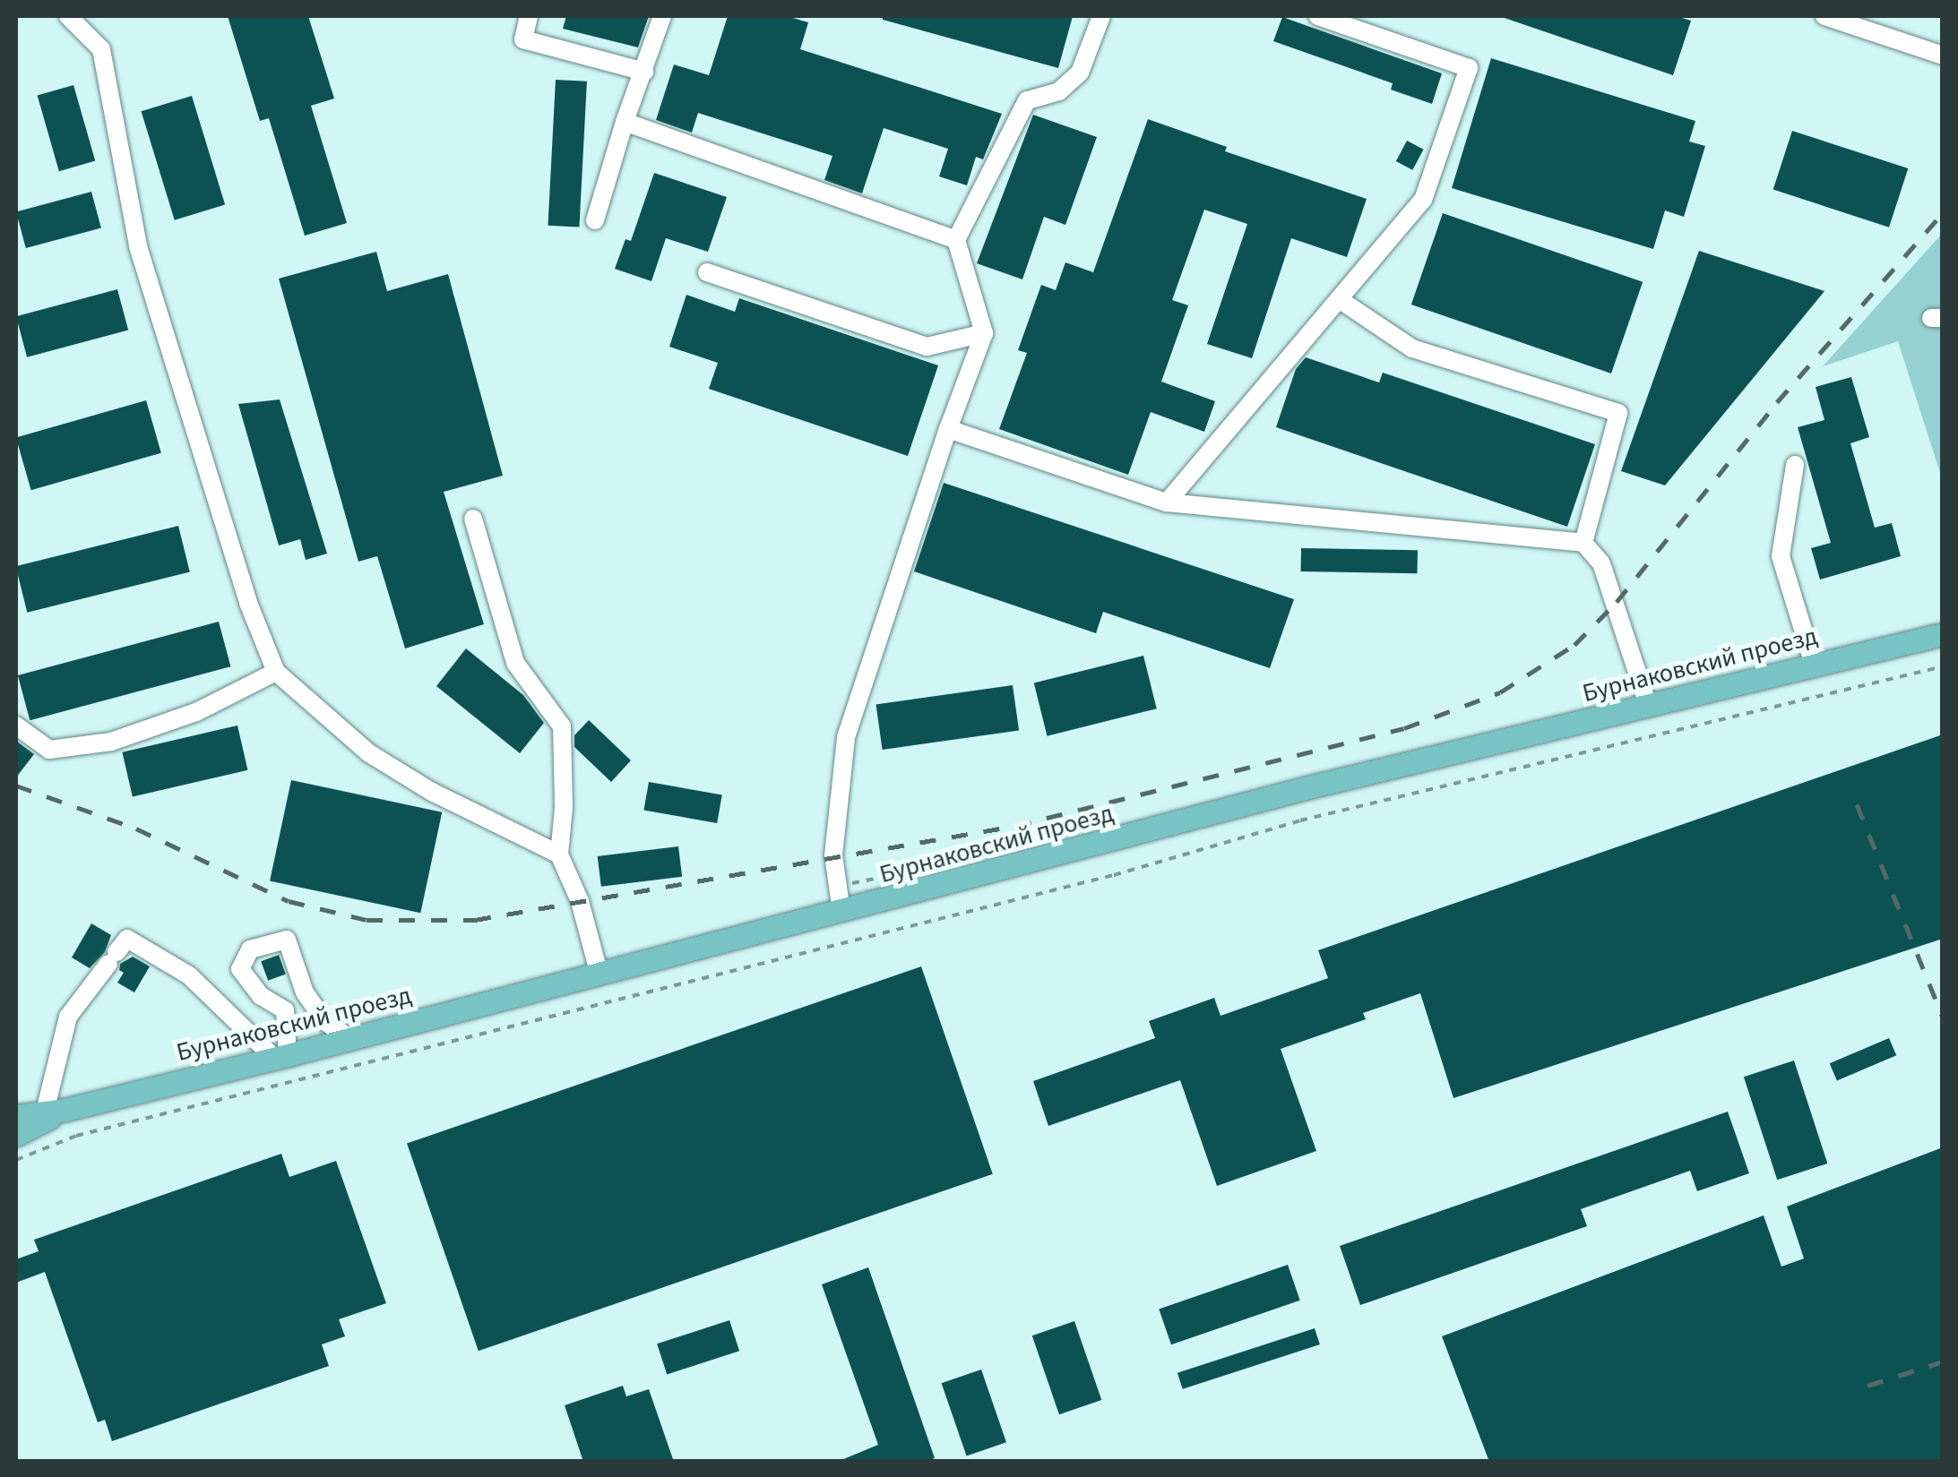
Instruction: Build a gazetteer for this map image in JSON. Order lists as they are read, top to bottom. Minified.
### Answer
{"streets":{"main road":["Бурнаковский проезд"]}}
